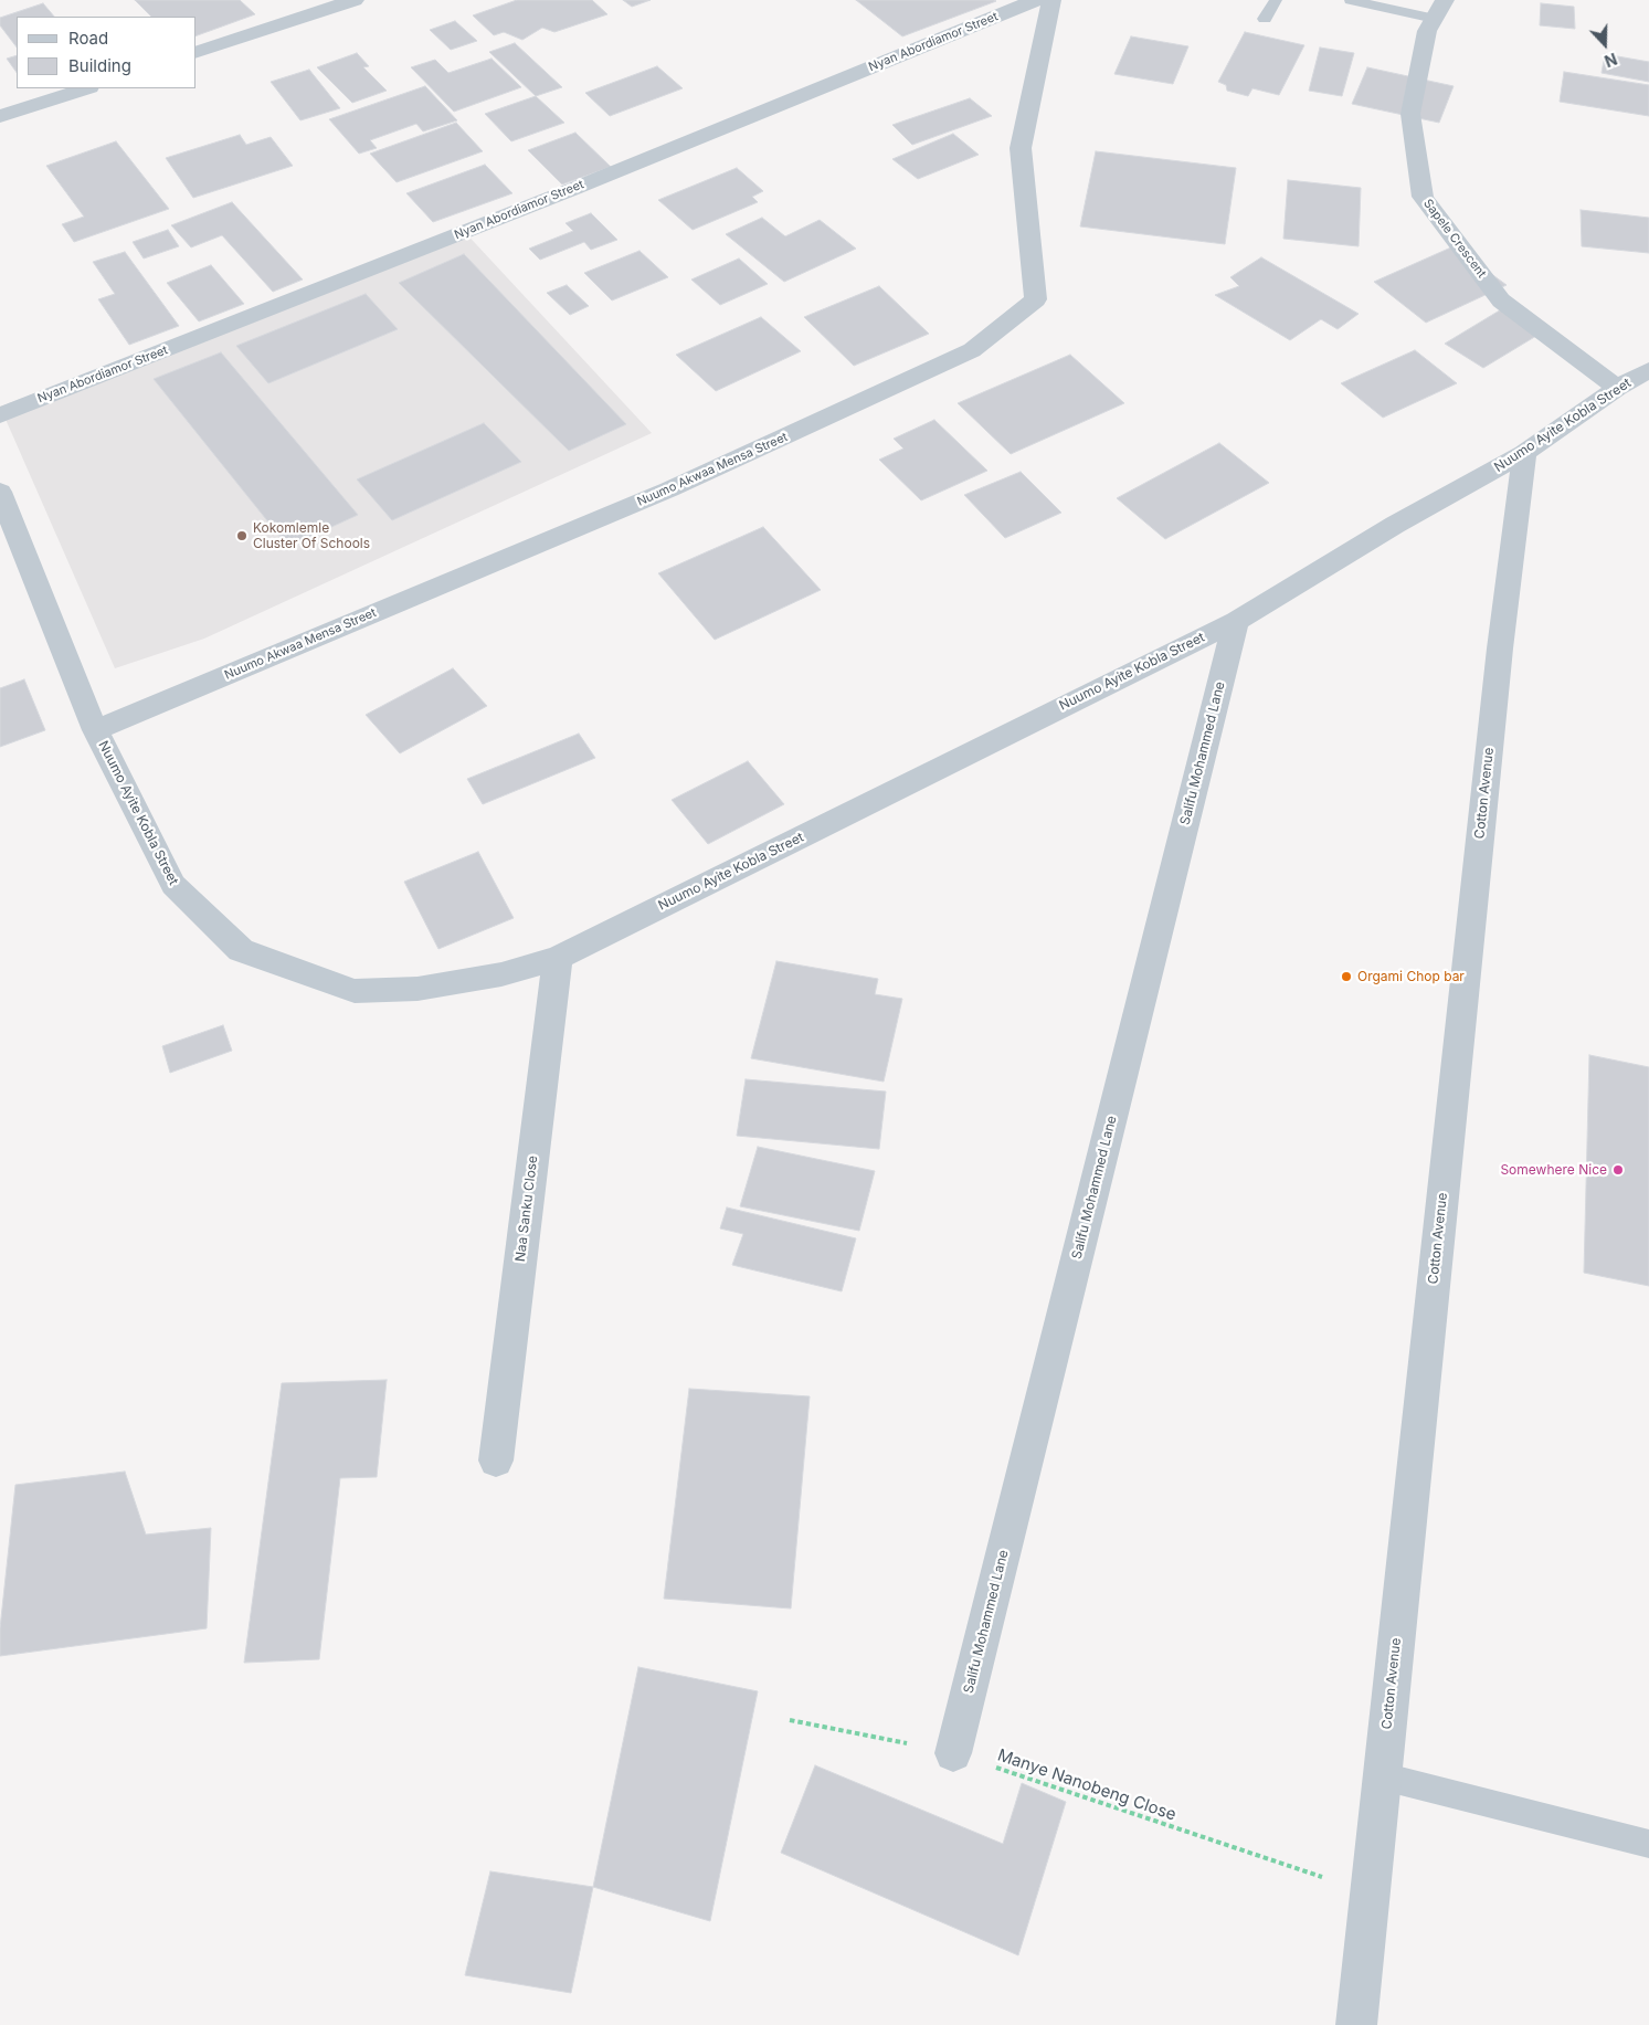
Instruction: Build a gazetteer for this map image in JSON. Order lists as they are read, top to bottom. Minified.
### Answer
{"streets":{"street":["Nyan Abordiamor Street","Sapele Crescent","Nuumo Ayite Kobla Street","Nuumo Akwaa Mensa Street","Salifu Mohammed Lane","Cotton Avenue","Naa Sanku Close"],"path":["Manye Nanobeng Close"]},"crossings":[["Sapele Crescent","Nuumo Ayite Kobla Street"],["Nuumo Ayite Kobla Street","Nuumo Akwaa Mensa Street"],["Nuumo Ayite Kobla Street","Salifu Mohammed Lane"],["Nuumo Ayite Kobla Street","Cotton Avenue"],["Nuumo Ayite Kobla Street","Naa Sanku Close"],["Salifu Mohammed Lane","Manye Nanobeng Close"],["Cotton Avenue","Manye Nanobeng Close"]],"places":["Kokomlemle Cluster Of Schools","Orgami Chop bar","Somewhere Nice"],"legend":["Road","Building"],"north":"bottom"}
